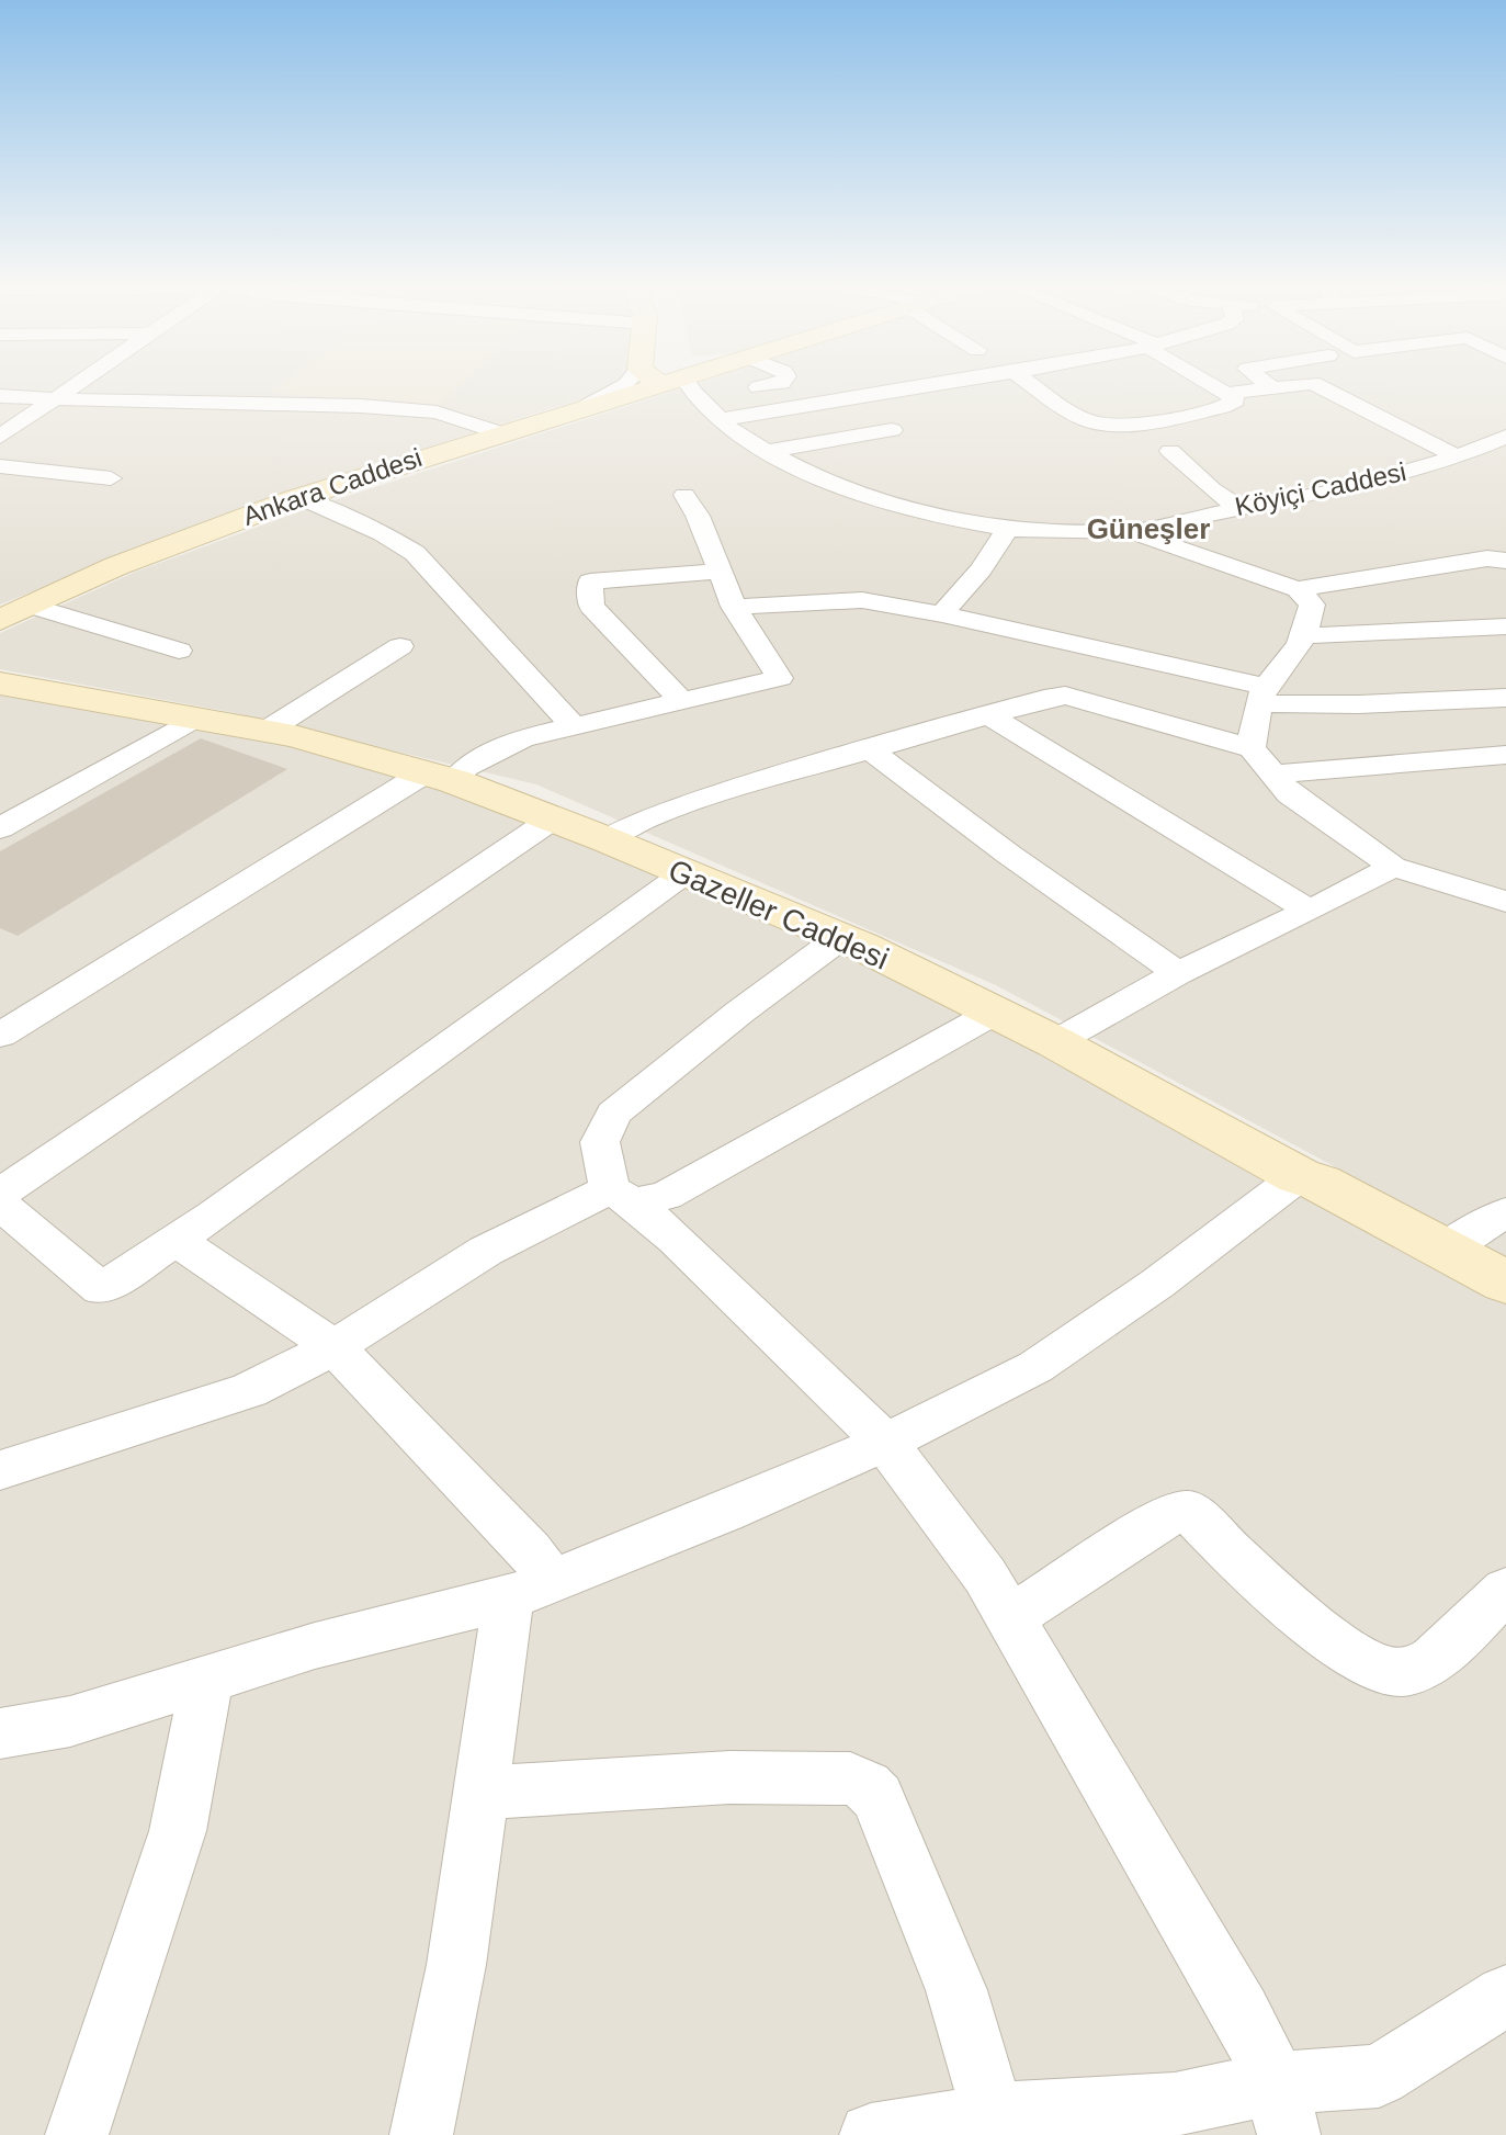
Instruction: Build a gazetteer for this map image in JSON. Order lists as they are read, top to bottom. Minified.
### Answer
{"streets":{"street":["Ankara Caddesi","Köyiçi Caddesi","Gazeller Caddesi"]},"districts":["Güneşler"]}
